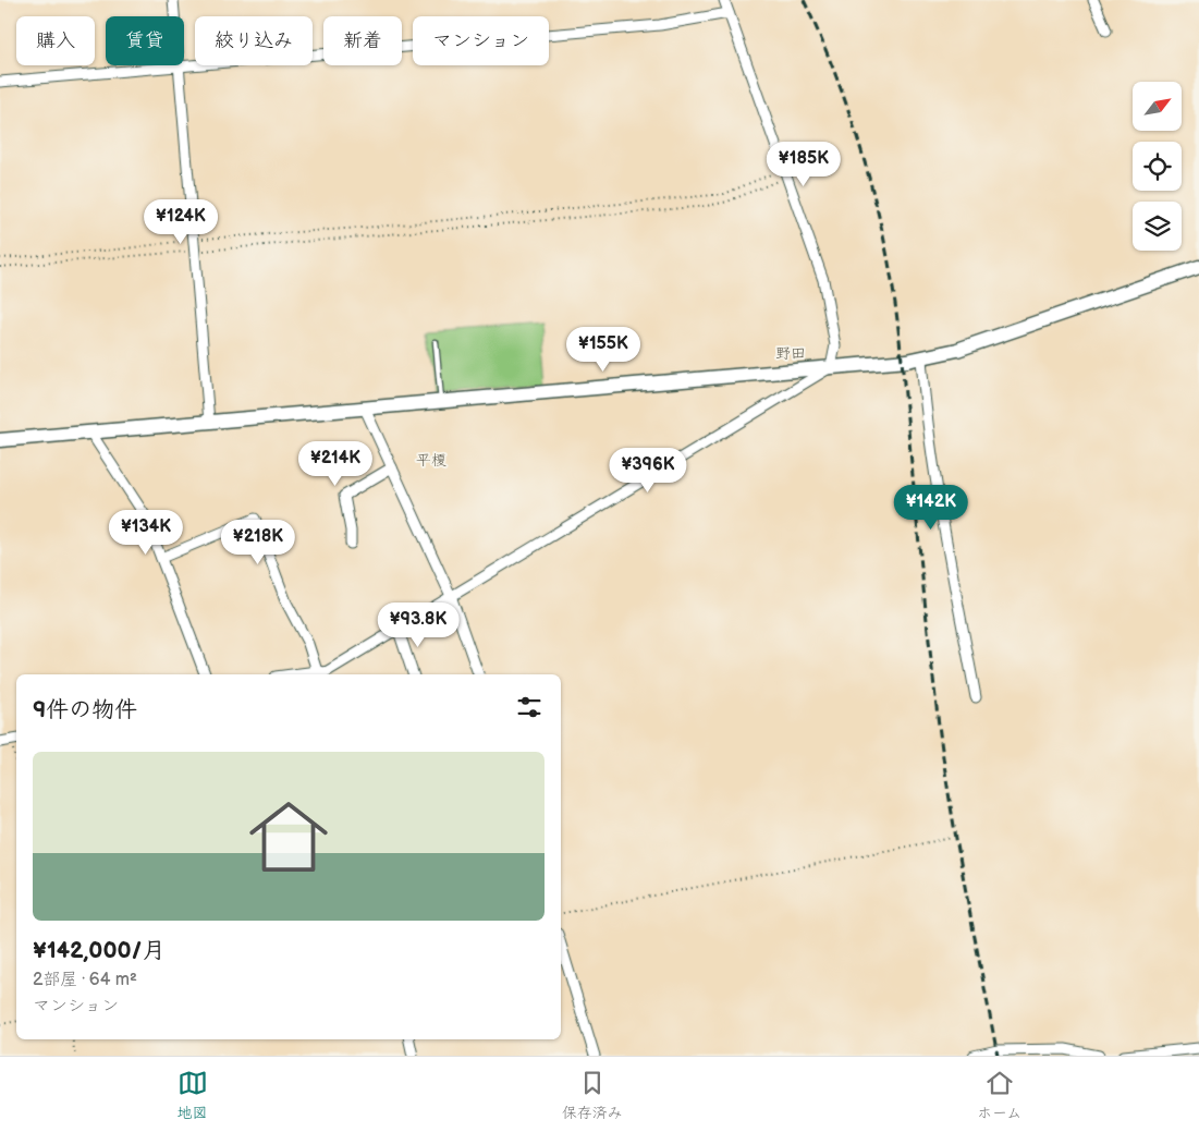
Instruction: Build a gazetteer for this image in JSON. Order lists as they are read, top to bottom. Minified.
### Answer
{"districts":["野田","平榎"],"north":"top right","page":{"chip":["購入","賃貸","絞り込み","新着","マンション"],"price":["¥185K","¥124K","¥155K","¥214K","¥396K","¥142K","¥134K","¥218K","¥93.8K"],"heading":"9件の物件","list":[{"name":"¥142,000/月","note":"2部屋 · 64 m² · マンション"}],"tabs":["地図","保存済み","ホーム"]}}
